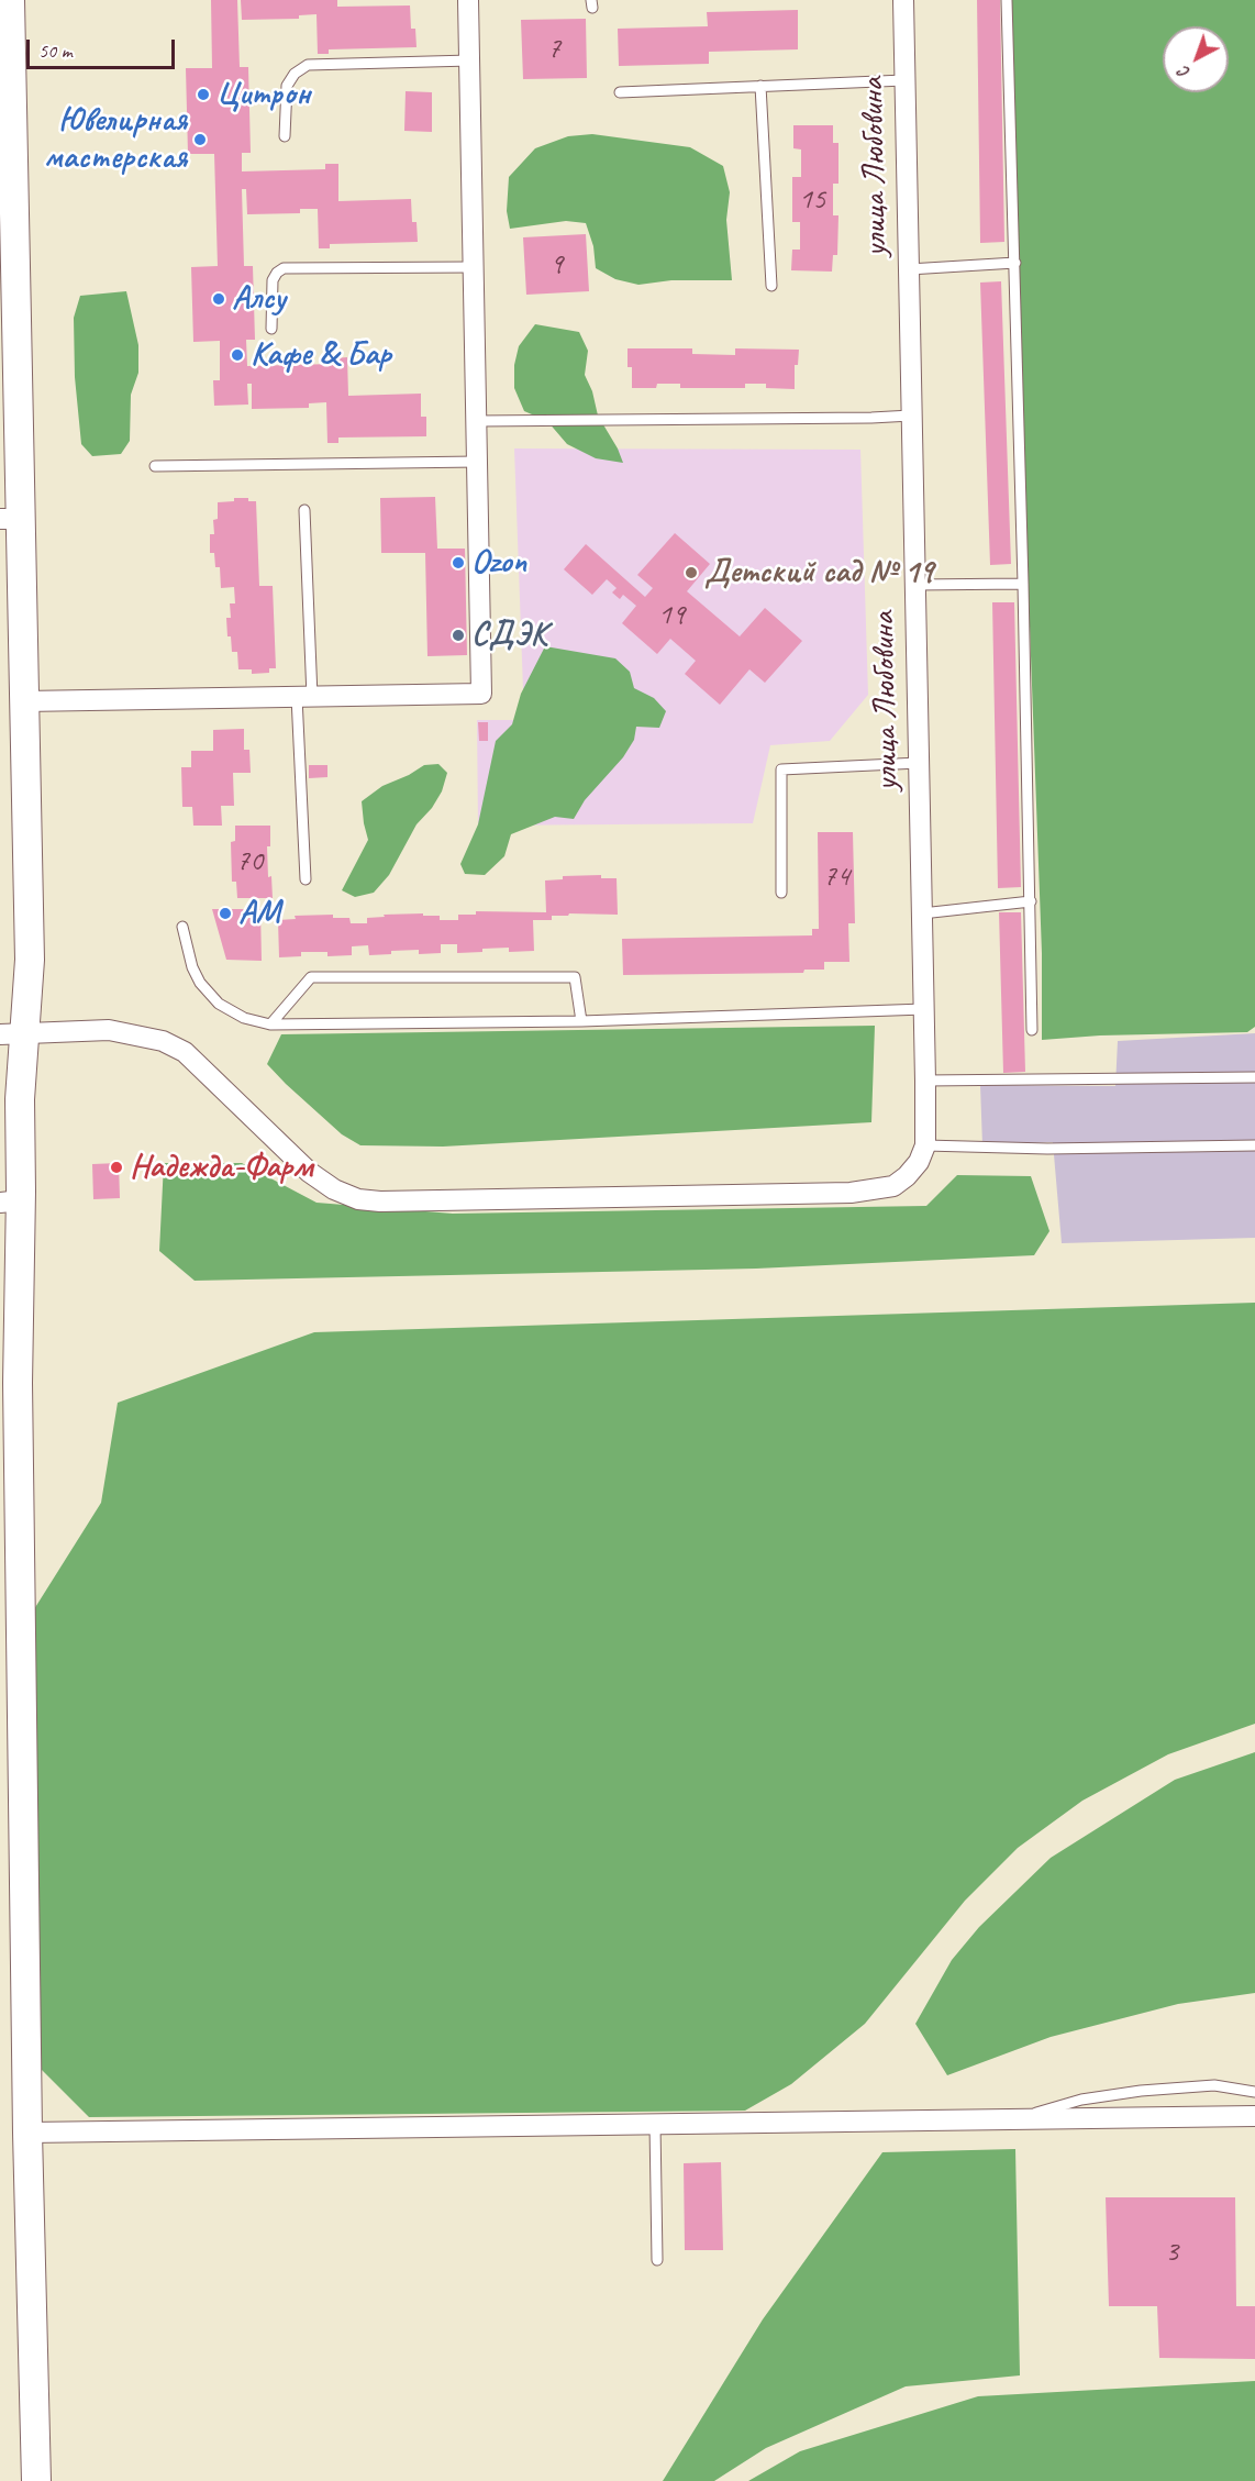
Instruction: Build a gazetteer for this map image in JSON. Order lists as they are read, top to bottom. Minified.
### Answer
{"streets":{"street":["улица Любовина"]},"places":["Цитрон","Ювелирная мастерская","Алсу","Кафе & Бар","Ozon","Детский сад № 19","СДЭК","АМ","Надежда-Фарм"],"house_numbers":["7","15","9","19","70","74","3"],"scale_bar":"50 m","north":"bottom left"}
